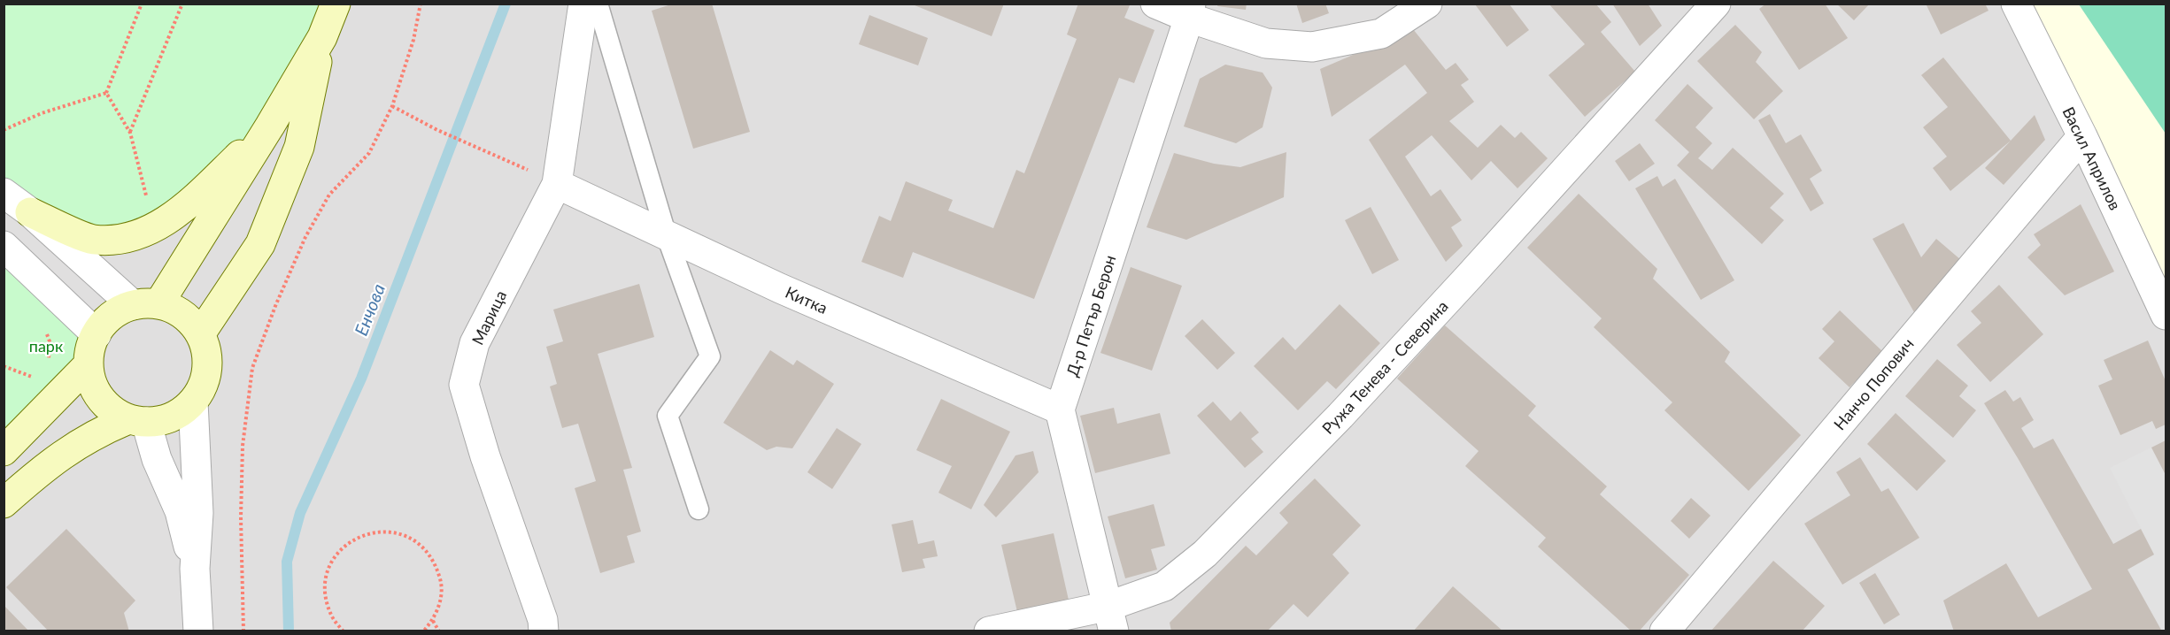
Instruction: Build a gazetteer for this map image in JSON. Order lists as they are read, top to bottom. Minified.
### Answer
{"streets":{"street":["Васил Априлов","Китка","Д-р Петър Берон","Марица","Ружа Тенева - Северина","Нанчо Попович"]},"crossings":[["Васил Априлов","Нанчо Попович"],["Китка","Д-р Петър Берон"],["Китка","Марица"]],"water":["Енчова"],"parks":["парк"]}
